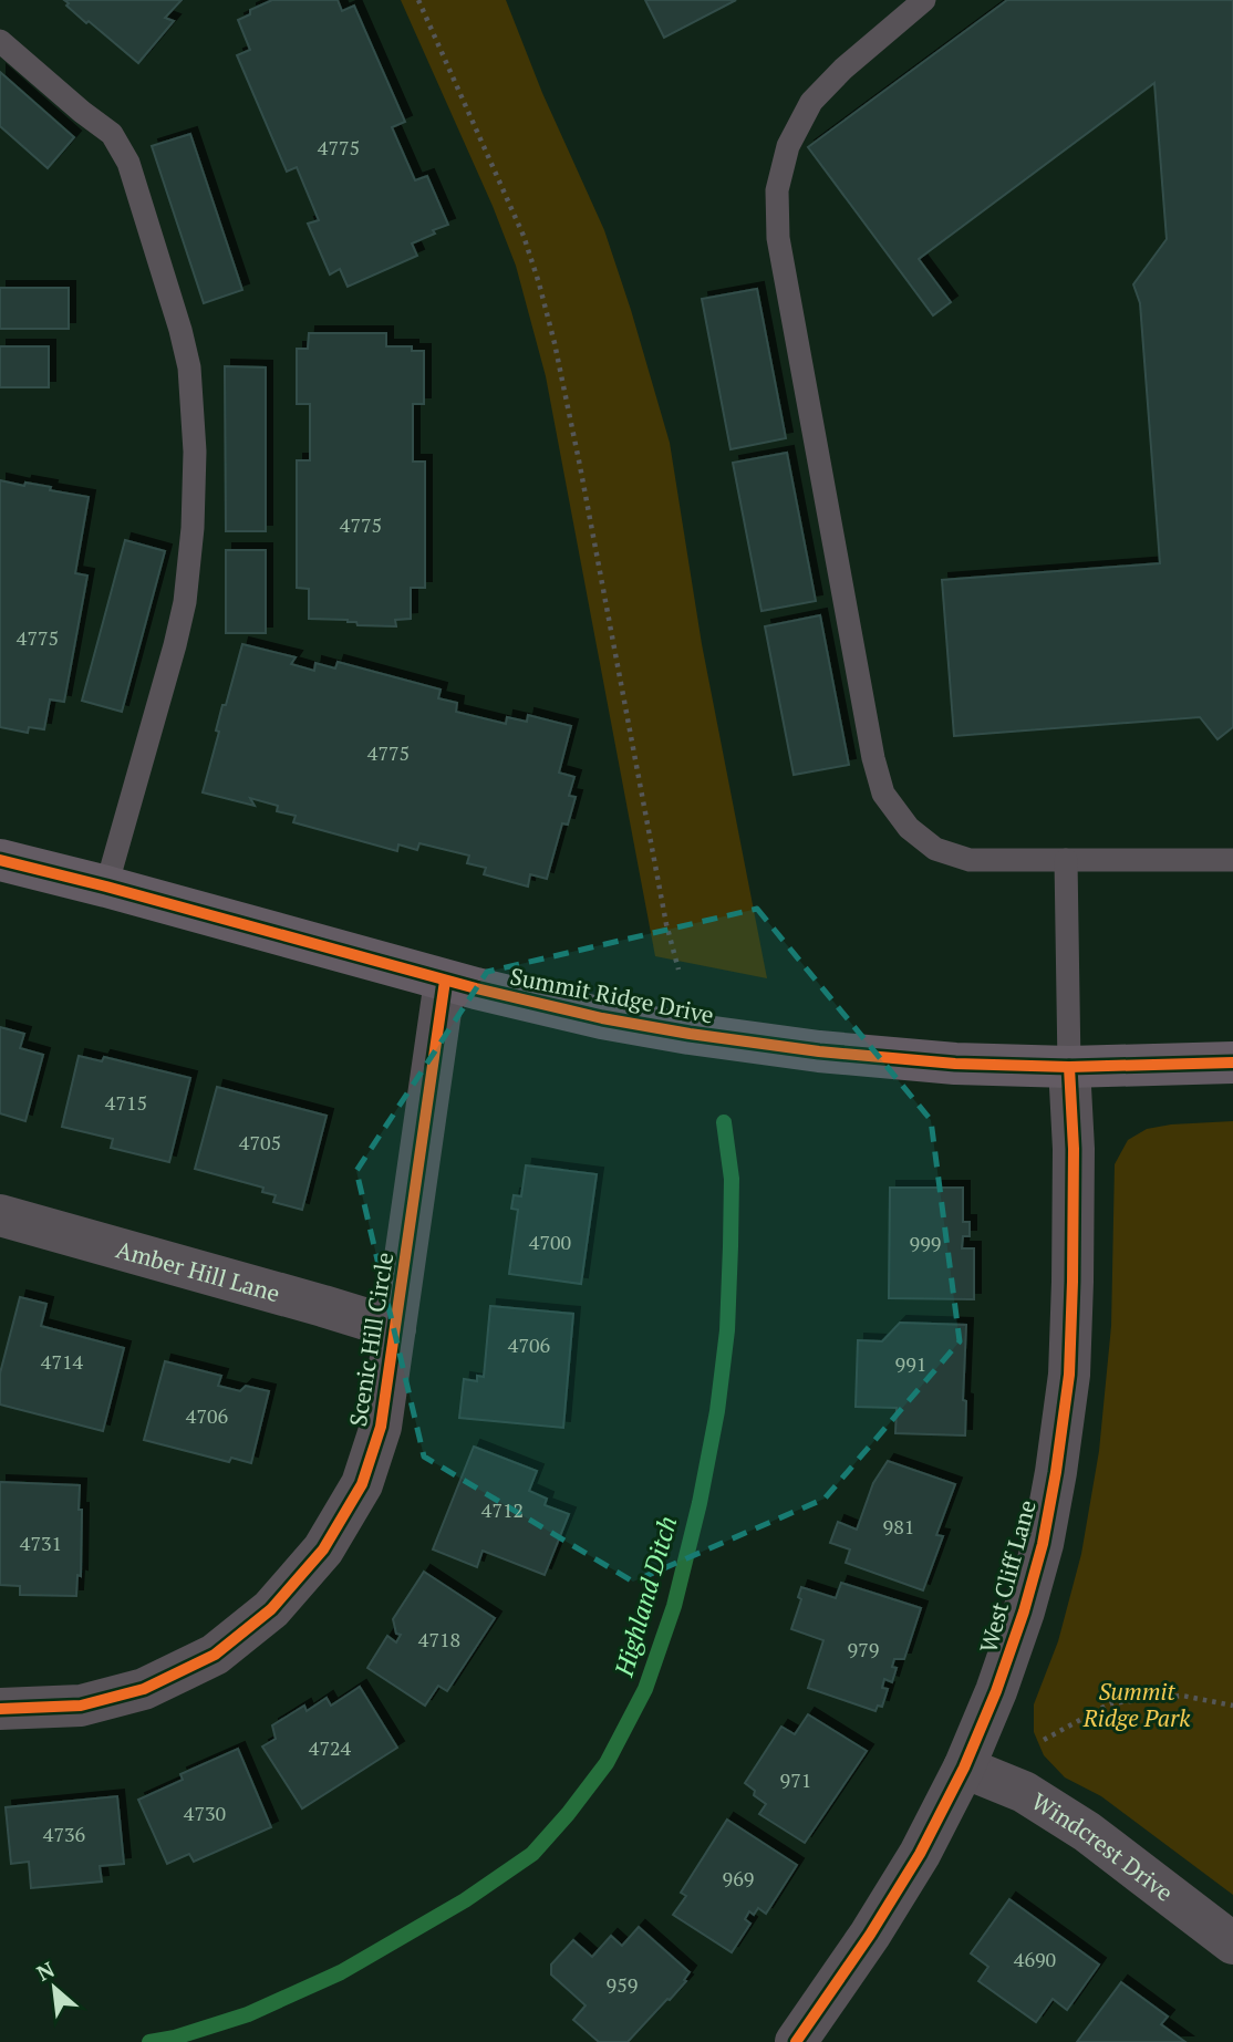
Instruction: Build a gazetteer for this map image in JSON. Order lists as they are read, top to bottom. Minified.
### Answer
{"streets":{"street":["Summit Ridge Drive","Amber Hill Lane","Scenic Hill Circle","West Cliff Lane","Windcrest Drive"]},"crossings":[["Summit Ridge Drive","Scenic Hill Circle"],["Summit Ridge Drive","West Cliff Lane"],["Amber Hill Lane","Scenic Hill Circle"],["West Cliff Lane","Windcrest Drive"]],"water":["Highland Ditch"],"parks":["Summit Ridge Park"],"house_numbers":["4775","4775","4775","4775","4715","4705","4700","999","4706","4714","991","4706","4712","981","4731","4718","979","4724","971","4730","4736","969","4690","959"],"north":"top left"}
